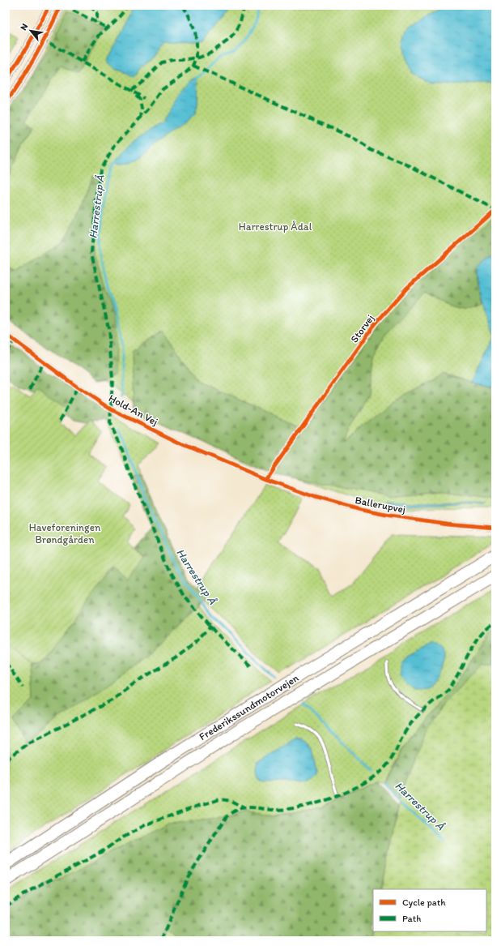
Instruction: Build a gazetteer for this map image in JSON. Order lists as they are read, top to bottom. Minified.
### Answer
{"streets":{"highway":["Frederikssundmotorvejen"],"street":["Storvej","Hold-An Vej","Ballerupvej"]},"crossings":[["Storvej","Hold-An Vej"],["Storvej","Ballerupvej"],["Hold-An Vej","Ballerupvej"]],"water":["Harrestrup Å"],"parks":["Harrestrup Ådal","Haveforeningen Brøndgården"],"legend":["Cycle path","Path"],"north":"top left"}
